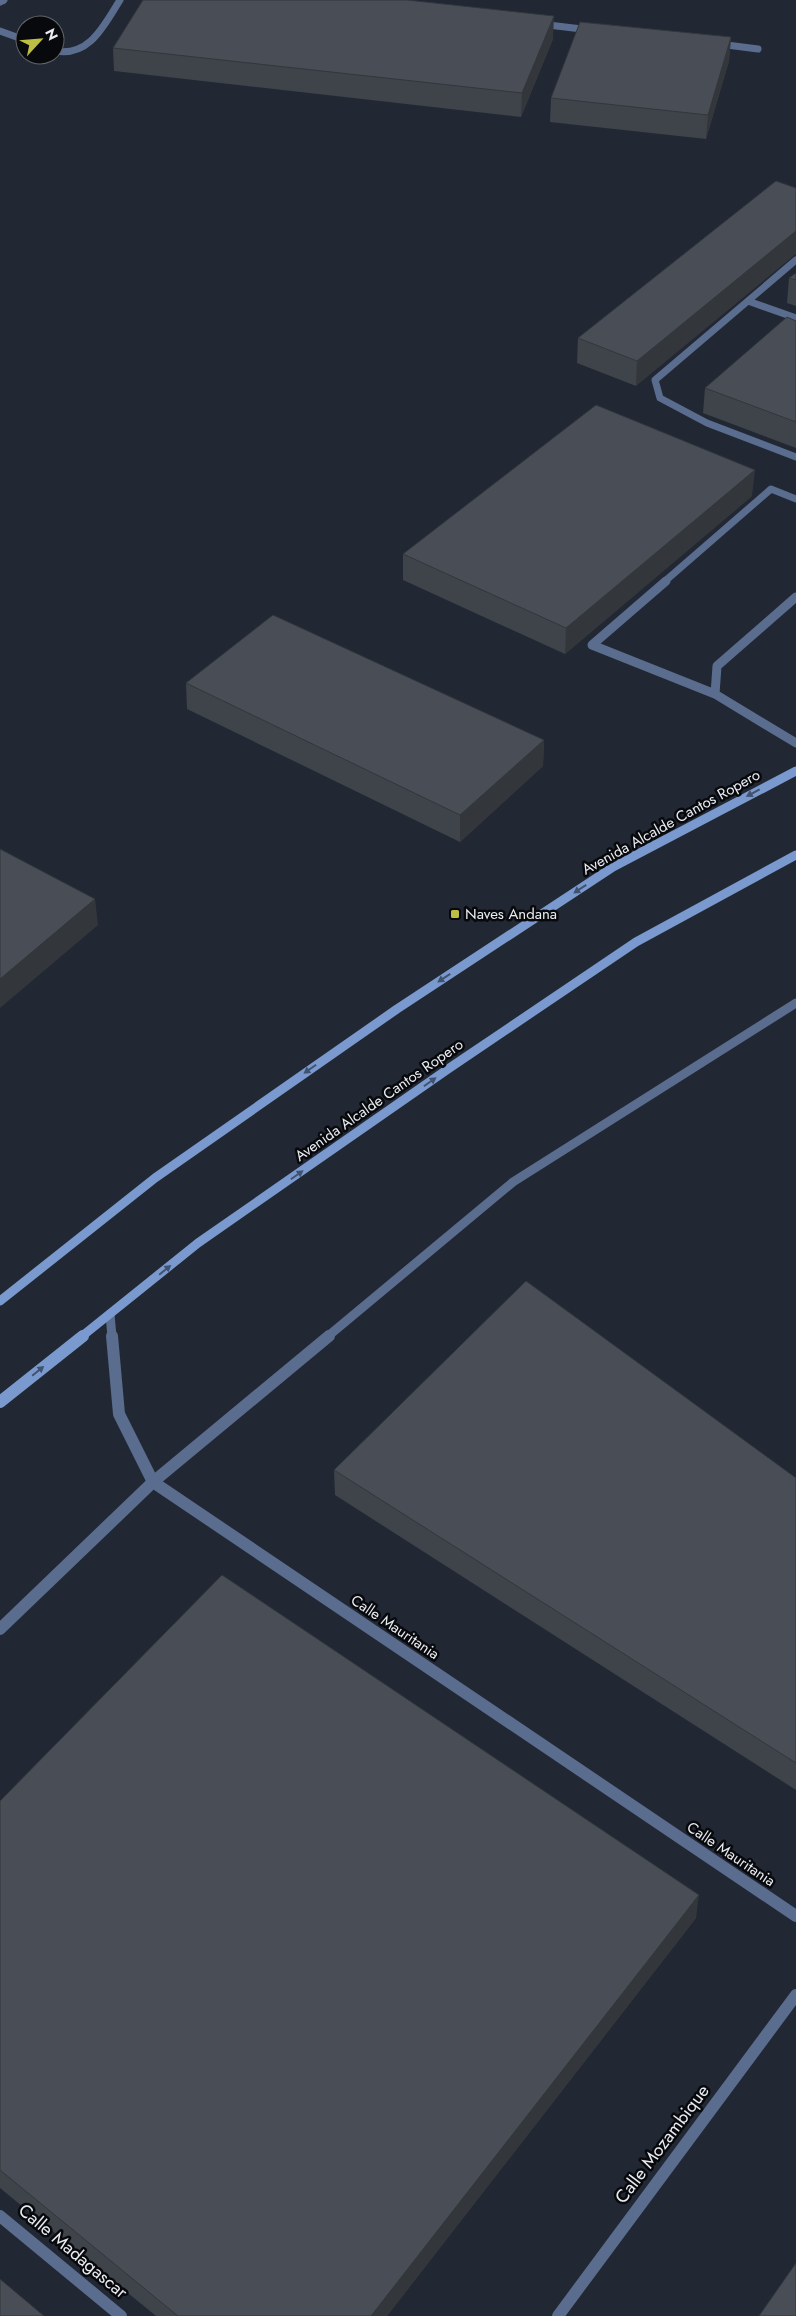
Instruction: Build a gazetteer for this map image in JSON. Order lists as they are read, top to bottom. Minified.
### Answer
{"streets":{"main road":["Avenida Alcalde Cantos Ropero"],"street":["Calle Mauritania","Calle Mozambique","Calle Madagascar"]},"places":{"transit":["Naves Andana"]},"north":"top right"}
